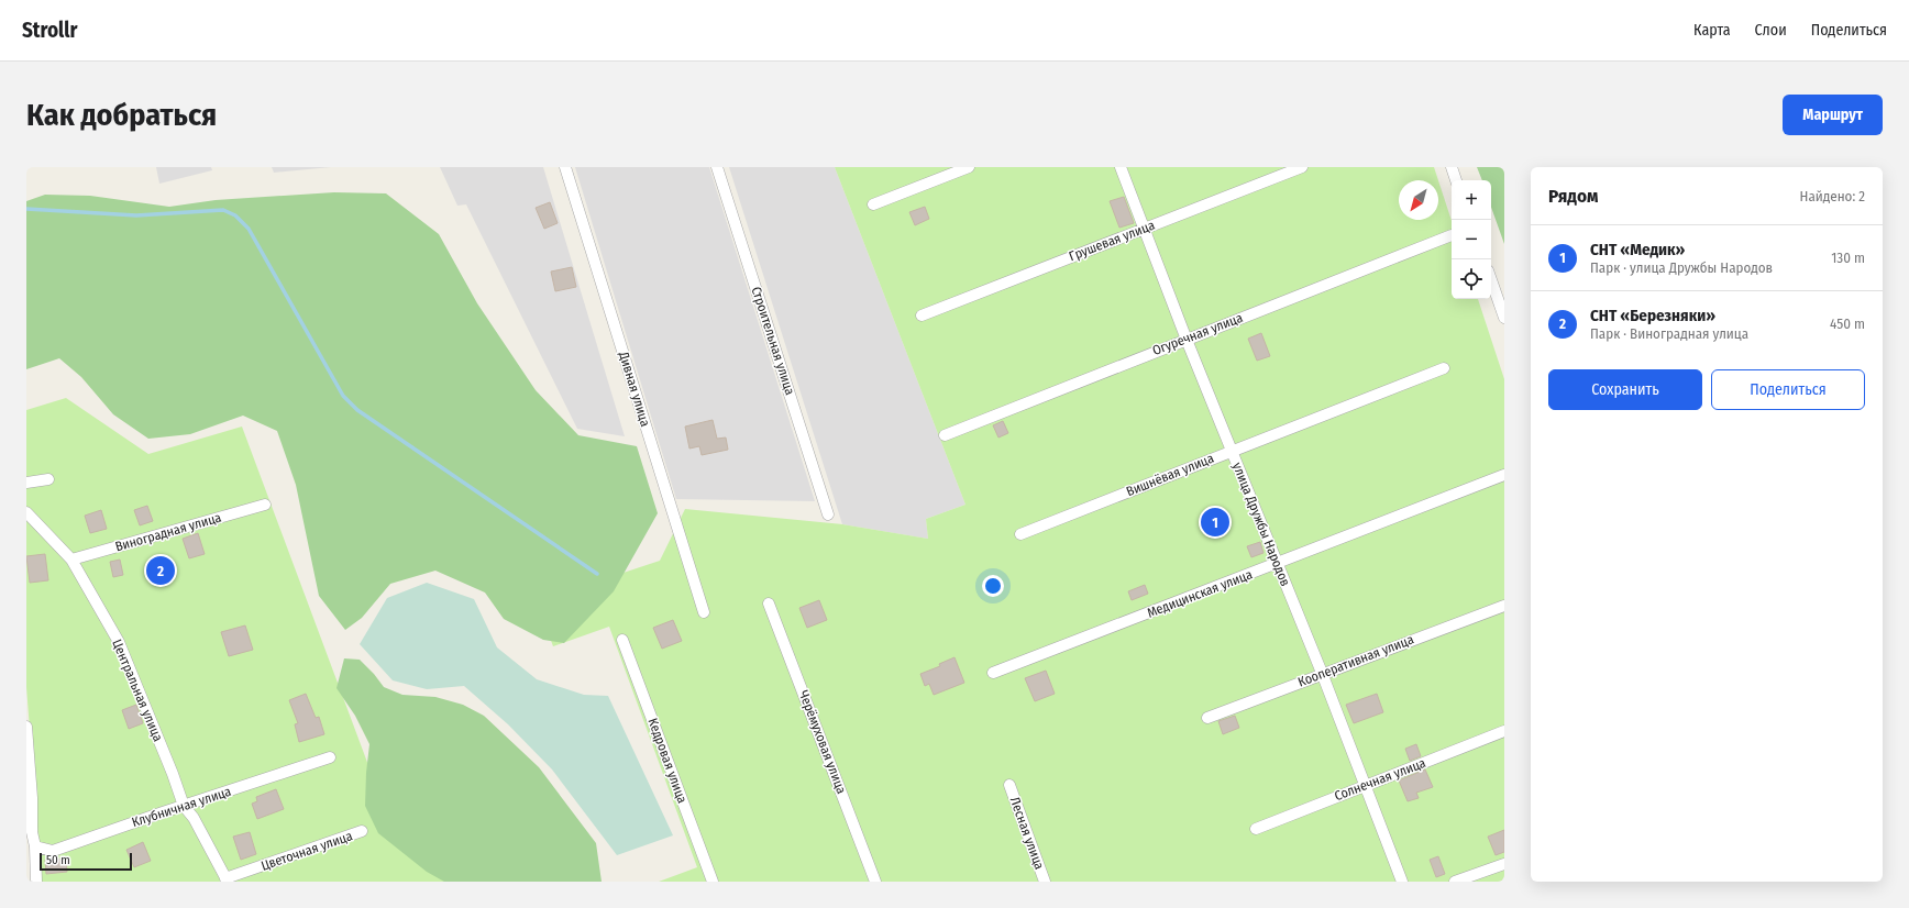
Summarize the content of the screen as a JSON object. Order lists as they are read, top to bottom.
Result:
{
  "streets": {
    "street": [
      "Грушевая улица",
      "Огуречная улица",
      "Строительная улица",
      "Дивная улица",
      "Вишнёвая улица",
      "улица Дружбы Народов",
      "Виноградная улица",
      "Медицинская улица",
      "Кооперативная улица",
      "Центральная улица",
      "Черёмуховая улица",
      "Кедровая улица",
      "Солнечная улица",
      "Клубничная улица",
      "Лесная улица",
      "Цветочная улица"
    ]
  },
  "crossings": [
    ["Грушевая улица", "улица Дружбы Народов"],
    ["Огуречная улица", "улица Дружбы Народов"],
    ["Вишнёвая улица", "улица Дружбы Народов"],
    ["улица Дружбы Народов", "Медицинская улица"],
    ["улица Дружбы Народов", "Кооперативная улица"],
    ["улица Дружбы Народов", "Солнечная улица"],
    ["Виноградная улица", "Центральная улица"],
    ["Центральная улица", "Клубничная улица"],
    ["Центральная улица", "Цветочная улица"]
  ],
  "scale_bar": "50 m",
  "north": "bottom left",
  "page": {
    "header": "Strollr",
    "nav": ["Карта", "Слои", "Поделиться"],
    "buttons": [
      "Маршрут",
      ["Сохранить", "Поделиться"]
    ],
    "title": "Как добраться",
    "heading": ["Рядом", "Найдено: 2"],
    "map_buttons": ["+", "−"],
    "list": [
      {
        "mark": "1",
        "name": "СНТ «Медик»",
        "note": "Парк · улица Дружбы Народов",
        "value": "130 m"
      },
      {
        "mark": "2",
        "name": "СНТ «Березняки»",
        "note": "Парк · Виноградная улица",
        "value": "450 m"
      }
    ],
    "pins": ["1", "2"],
    "scale": "50 m"
  }
}
